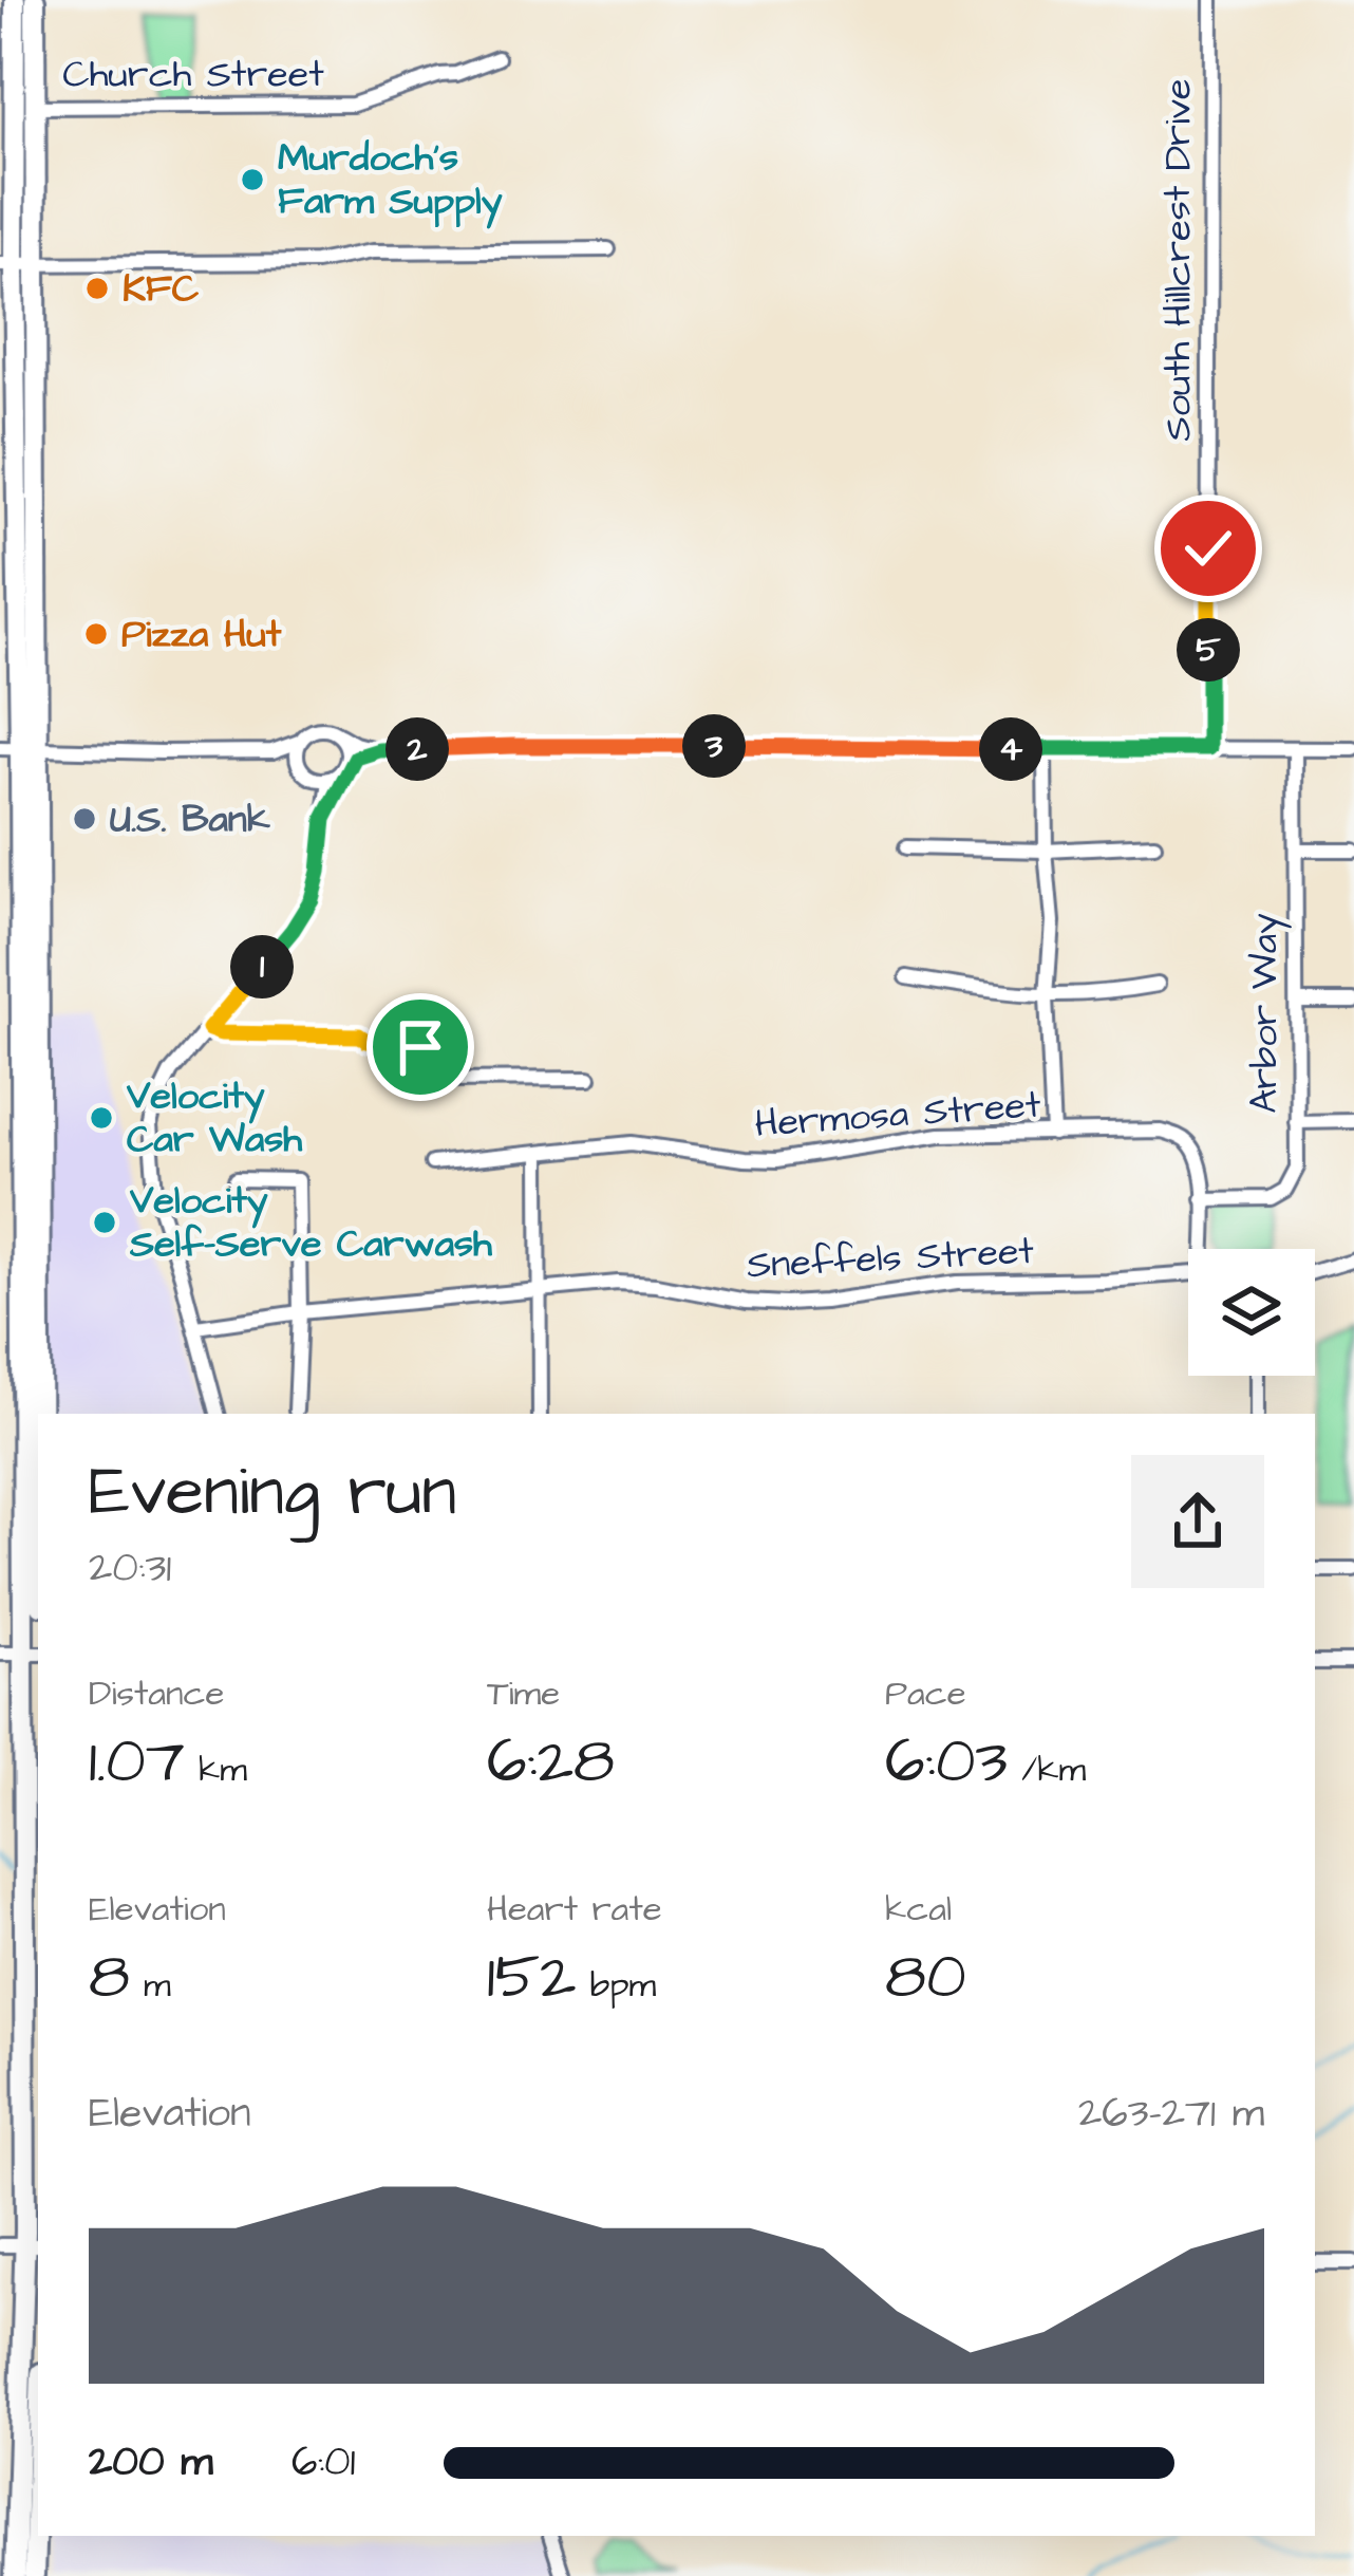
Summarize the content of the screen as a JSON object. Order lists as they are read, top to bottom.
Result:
{
  "streets": {
    "street": [
      "Church Street",
      "South Hillcrest Drive",
      "Arbor Way",
      "Hermosa Street",
      "Sneffels Street"
    ]
  },
  "crossings": [
    ["Arbor Way", "Hermosa Street"]
  ],
  "places": [
    "Murdoch's Farm Supply",
    "KFC",
    "Pizza Hut",
    "U.S. Bank",
    "Velocity Car Wash",
    "Velocity Self-Serve Carwash"
  ],
  "page": {
    "pins": [
      "5",
      "3",
      "2",
      "4",
      "1"
    ],
    "heading": ["Evening run", "20:31"],
    "stats": [
      ["Distance", "1.07 km"],
      ["Time", "6:28"],
      ["Pace", "6:03 /km"],
      ["Elevation", "8 m"],
      ["Heart rate", "152 bpm"],
      ["kcal", "80"]
    ],
    "chart": ["Elevation", "263–271 m"],
    "list": [
      {
        "name": "200 m",
        "note": "6:01"
      }
    ]
  }
}
